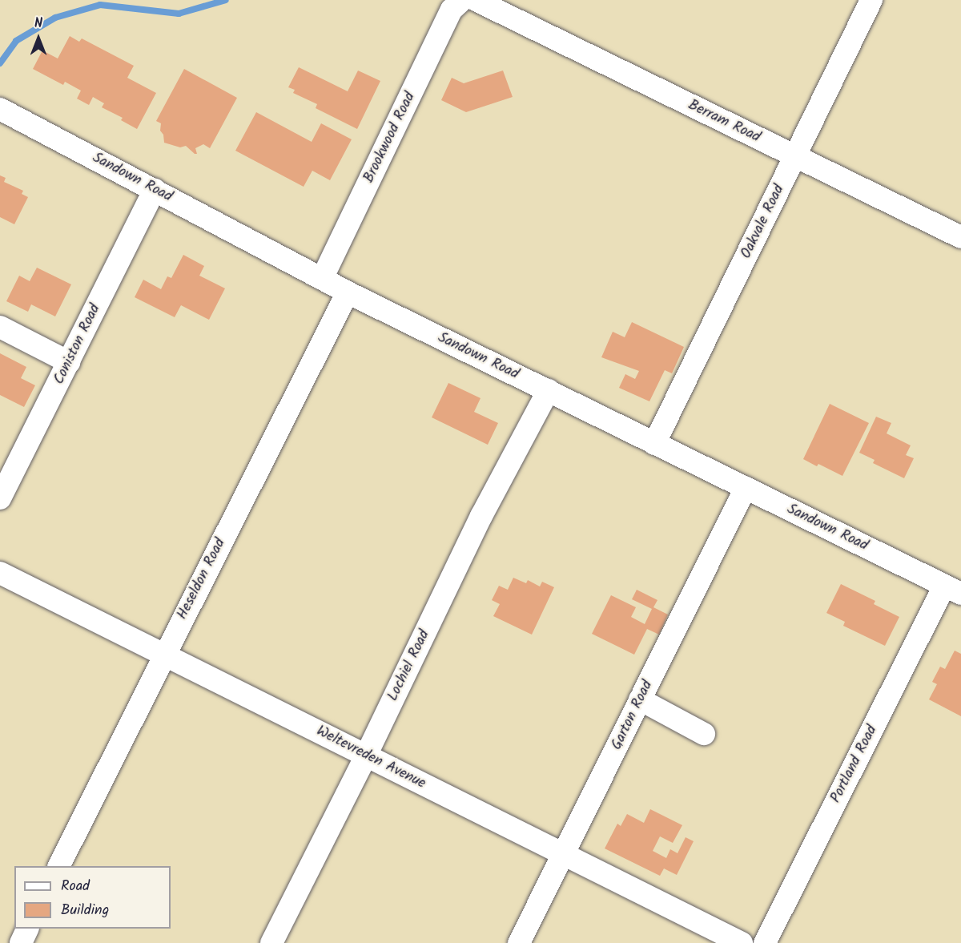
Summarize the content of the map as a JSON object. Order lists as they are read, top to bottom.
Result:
{
  "streets": {
    "street": [
      "Berram Road",
      "Brookwood Road",
      "Sandown Road",
      "Oakvale Road",
      "Coniston Road",
      "Heseldon Road",
      "Lochiel Road",
      "Garton Road",
      "Weltevreden Avenue",
      "Portland Road"
    ]
  },
  "crossings": [
    ["Berram Road", "Oakvale Road"],
    ["Brookwood Road", "Sandown Road"],
    ["Sandown Road", "Oakvale Road"],
    ["Sandown Road", "Coniston Road"],
    ["Sandown Road", "Heseldon Road"],
    ["Sandown Road", "Lochiel Road"],
    ["Sandown Road", "Garton Road"],
    ["Sandown Road", "Portland Road"],
    ["Heseldon Road", "Weltevreden Avenue"],
    ["Lochiel Road", "Weltevreden Avenue"],
    ["Garton Road", "Weltevreden Avenue"]
  ],
  "legend": ["Road", "Building"],
  "north": "top"
}
